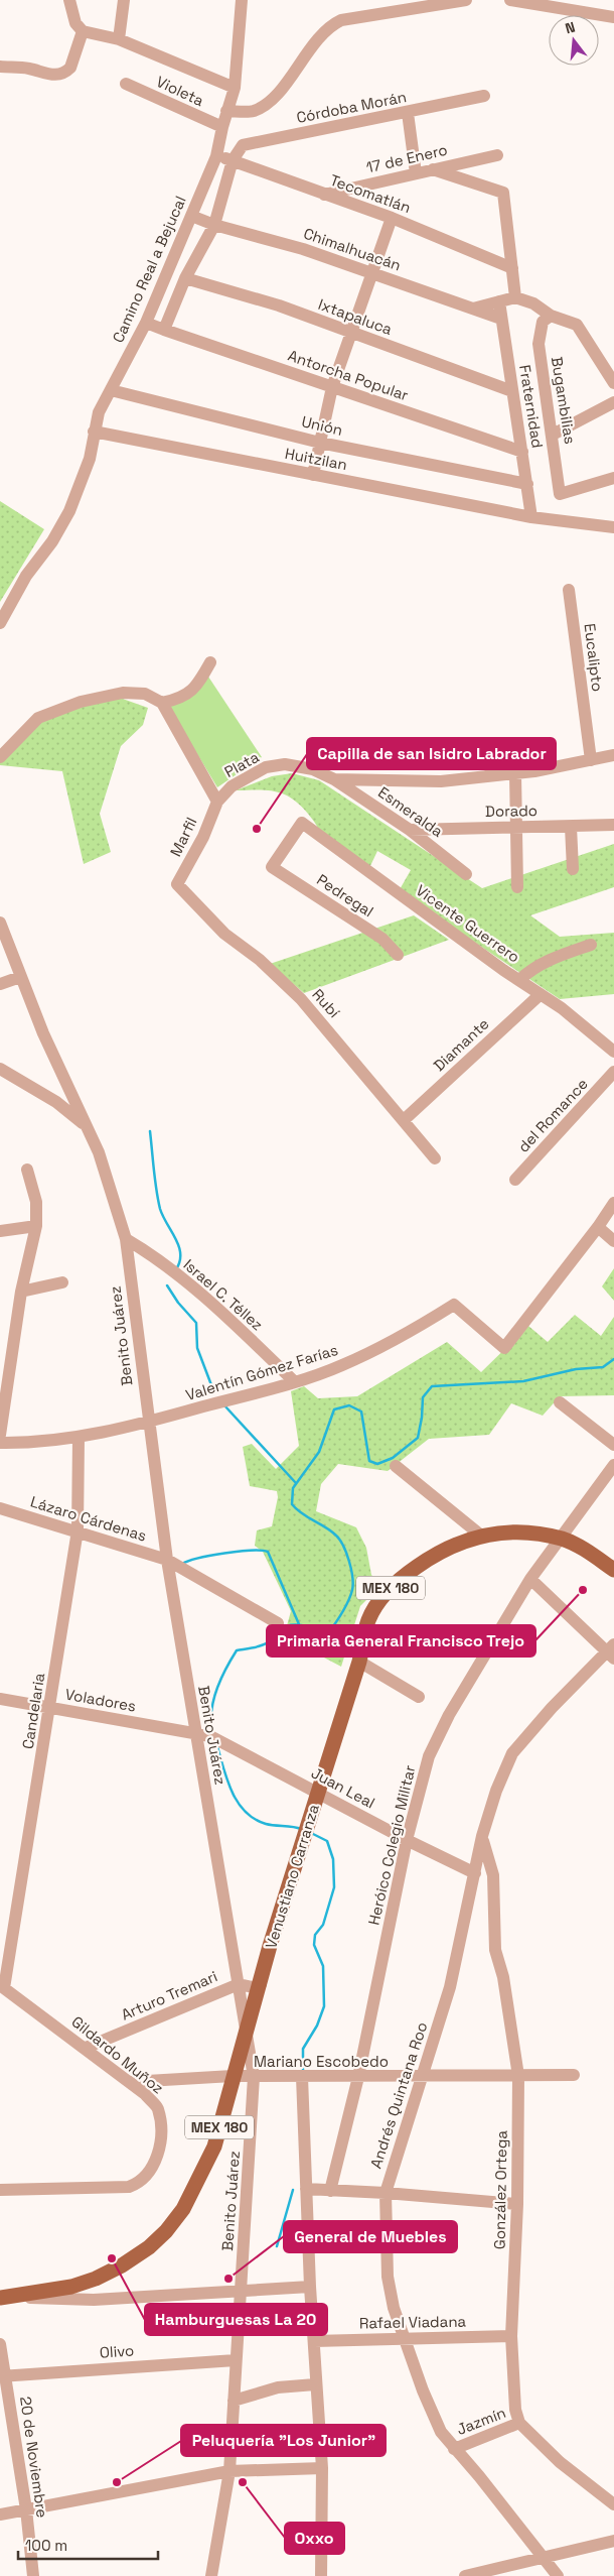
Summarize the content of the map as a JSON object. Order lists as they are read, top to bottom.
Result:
{
  "streets": {
    "main road": ["MEX 180", "Venustiano Carranza"],
    "street": [
      "Violeta",
      "Córdoba Morán",
      "17 de Enero",
      "Tecomatlán",
      "Chimalhuacán",
      "Camino Real a Bejucal",
      "Ixtapaluca",
      "Antorcha Popular",
      "Bugambilias",
      "Fraternidad",
      "Unión",
      "Huitzilan",
      "Eucalipto",
      "Plata",
      "Dorado",
      "Esmeralda",
      "Marfil",
      "Pedregal",
      "Vicente Guerrero",
      "Rubí",
      "Diamante",
      "del Romance",
      "Israel C. Téllez",
      "Benito Juárez",
      "Valentín Gómez Farías",
      "Lázaro Cárdenas",
      "Voladores",
      "Candelaria",
      "Juan Leal",
      "Heróico Colegio Militar",
      "Arturo Tremari",
      "Gildardo Muñoz",
      "Mariano Escobedo",
      "Andrés Quintana Roo",
      "González Ortega",
      "Rafael Viadana",
      "Olivo",
      "Jazmín",
      "20 de Noviembre"
    ]
  },
  "crossings": [
    ["Violeta", "Camino Real a Bejucal"],
    ["Córdoba Morán", "Tecomatlán"],
    ["17 de Enero", "Tecomatlán"],
    ["Tecomatlán", "Camino Real a Bejucal"],
    ["Chimalhuacán", "Camino Real a Bejucal"],
    ["Chimalhuacán", "Fraternidad"],
    ["Camino Real a Bejucal", "Antorcha Popular"],
    ["Camino Real a Bejucal", "Unión"],
    ["Camino Real a Bejucal", "Huitzilan"],
    ["Ixtapaluca", "Fraternidad"],
    ["Antorcha Popular", "Fraternidad"],
    ["Fraternidad", "Unión"],
    ["Fraternidad", "Huitzilan"],
    ["Eucalipto", "Plata"],
    ["Plata", "Esmeralda"],
    ["Plata", "Marfil"],
    ["Dorado", "Esmeralda"],
    ["Marfil", "Rubí"],
    ["Pedregal", "Vicente Guerrero"],
    ["Vicente Guerrero", "Diamante"],
    ["Rubí", "Diamante"],
    ["Israel C. Téllez", "Benito Juárez"],
    ["Israel C. Téllez", "Valentín Gómez Farías"],
    ["Benito Juárez", "Valentín Gómez Farías"],
    ["Benito Juárez", "Lázaro Cárdenas"],
    ["Benito Juárez", "Voladores"],
    ["Benito Juárez", "Juan Leal"],
    ["Benito Juárez", "Venustiano Carranza"],
    ["Benito Juárez", "Arturo Tremari"],
    ["Benito Juárez", "Mariano Escobedo"],
    ["Benito Juárez", "Olivo"],
    ["Valentín Gómez Farías", "Candelaria"],
    ["Lázaro Cárdenas", "Candelaria"],
    ["Voladores", "Candelaria"],
    ["Voladores", "Juan Leal"],
    ["Candelaria", "Gildardo Muñoz"],
    ["Juan Leal", "Heróico Colegio Militar"],
    ["Juan Leal", "Venustiano Carranza"],
    ["Juan Leal", "Andrés Quintana Roo"],
    ["Heróico Colegio Militar", "Venustiano Carranza"],
    ["Heróico Colegio Militar", "Mariano Escobedo"],
    ["Venustiano Carranza", "Mariano Escobedo"],
    ["Arturo Tremari", "Gildardo Muñoz"],
    ["Gildardo Muñoz", "Mariano Escobedo"],
    ["Mariano Escobedo", "Andrés Quintana Roo"],
    ["Mariano Escobedo", "González Ortega"],
    ["Andrés Quintana Roo", "González Ortega"],
    ["Andrés Quintana Roo", "Rafael Viadana"],
    ["Andrés Quintana Roo", "Jazmín"],
    ["González Ortega", "Rafael Viadana"],
    ["González Ortega", "Jazmín"],
    ["Olivo", "20 de Noviembre"]
  ],
  "places": [
    "Capilla de san Isidro Labrador",
    "Primaria General Francisco Trejo",
    "Hamburguesas La 20",
    "General de Muebles",
    "Peluquería \"Los Junior\"",
    "Oxxo"
  ],
  "scale_bar": "100 m",
  "north": "top"
}
